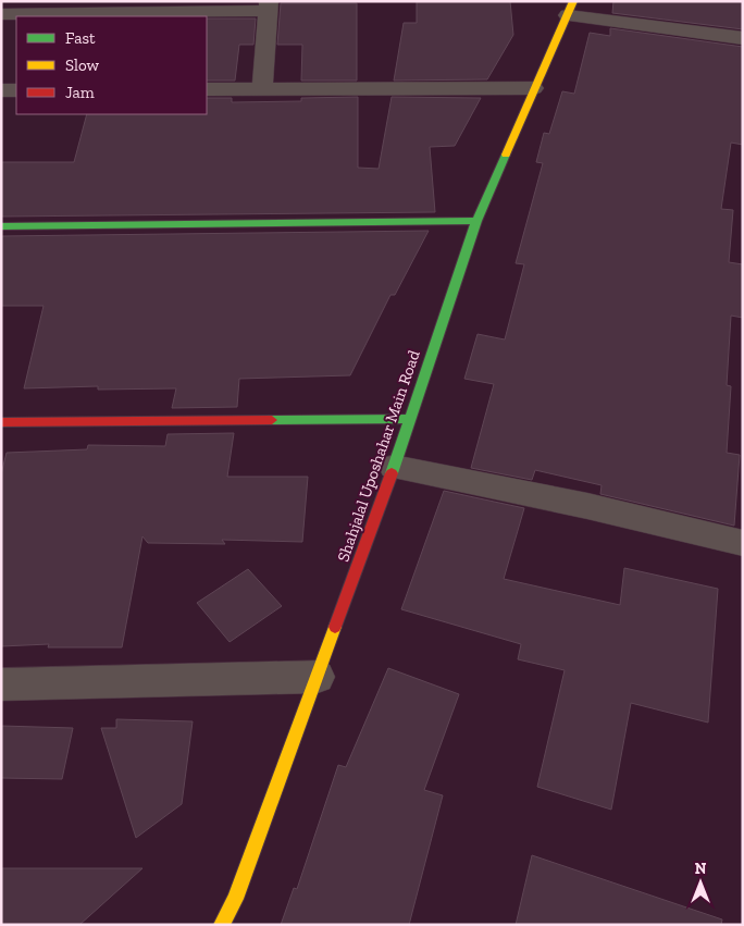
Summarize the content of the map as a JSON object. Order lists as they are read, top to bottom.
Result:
{
  "streets": {
    "main road": ["Shahjalal Uposhahar Main Road"]
  },
  "legend": ["Fast", "Slow", "Jam"],
  "north": "top"
}
